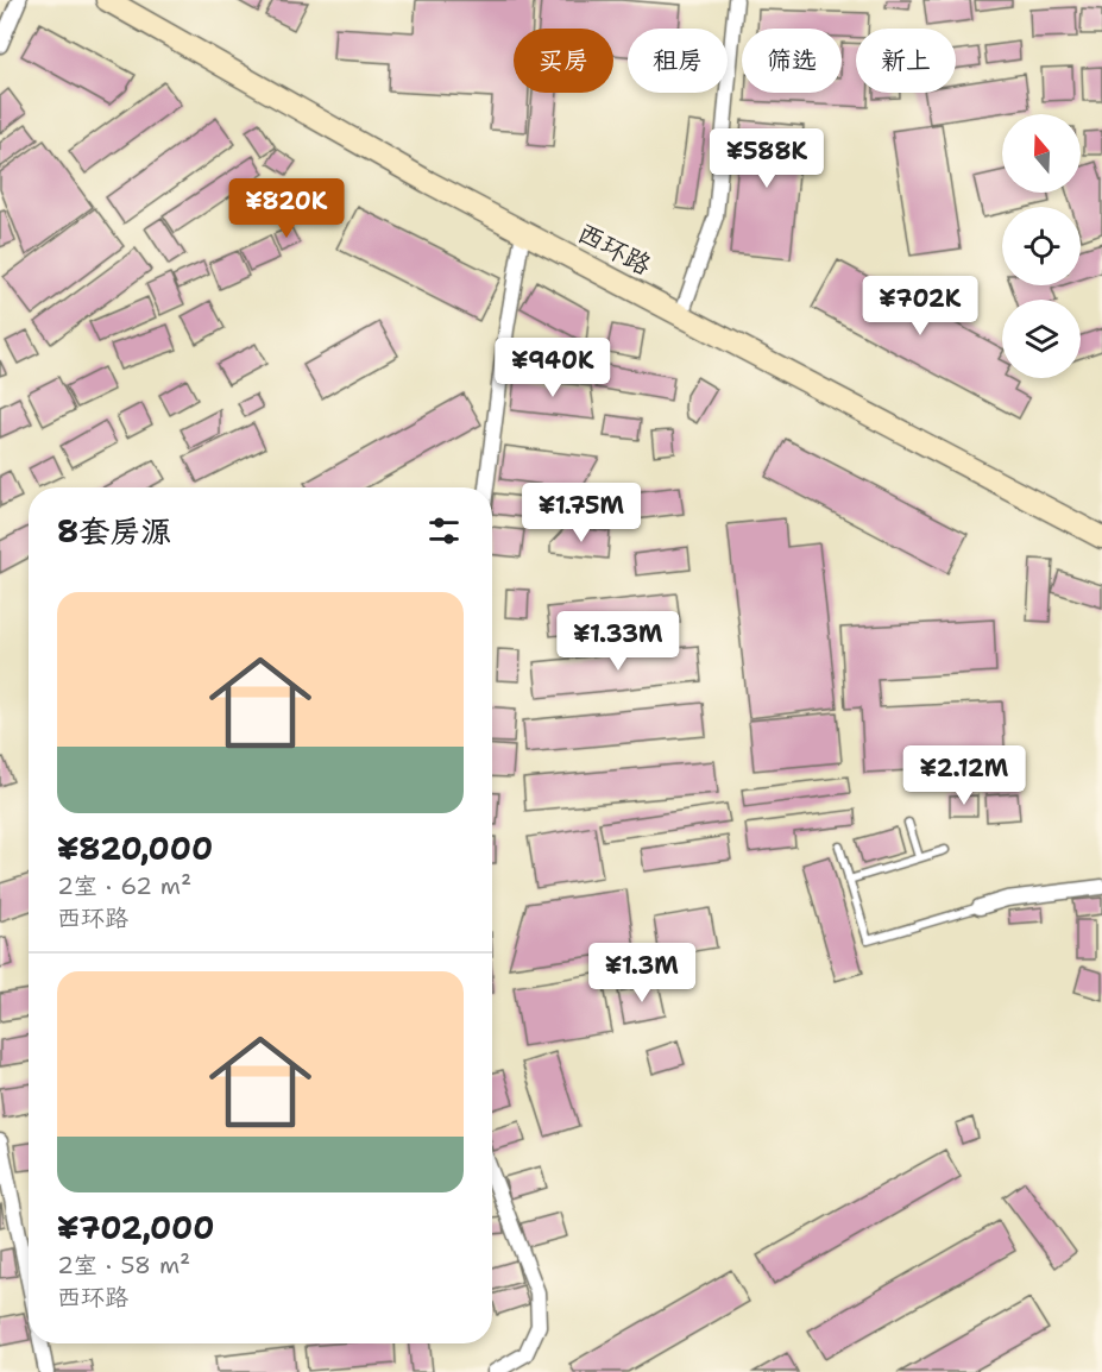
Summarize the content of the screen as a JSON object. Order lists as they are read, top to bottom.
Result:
{
  "streets": {
    "street": ["西环路"]
  },
  "north": "top",
  "page": {
    "chip": [
      "买房",
      "租房",
      "筛选",
      "新上"
    ],
    "price": [
      "¥588K",
      "¥820K",
      "¥702K",
      "¥940K",
      "¥1.75M",
      "¥1.33M",
      "¥2.12M",
      "¥1.3M"
    ],
    "heading": "8套房源",
    "list": [
      {
        "name": "¥820,000",
        "note": "2室 · 62 m² · 西环路"
      },
      {
        "name": "¥702,000",
        "note": "2室 · 58 m² · 西环路"
      }
    ]
  }
}
